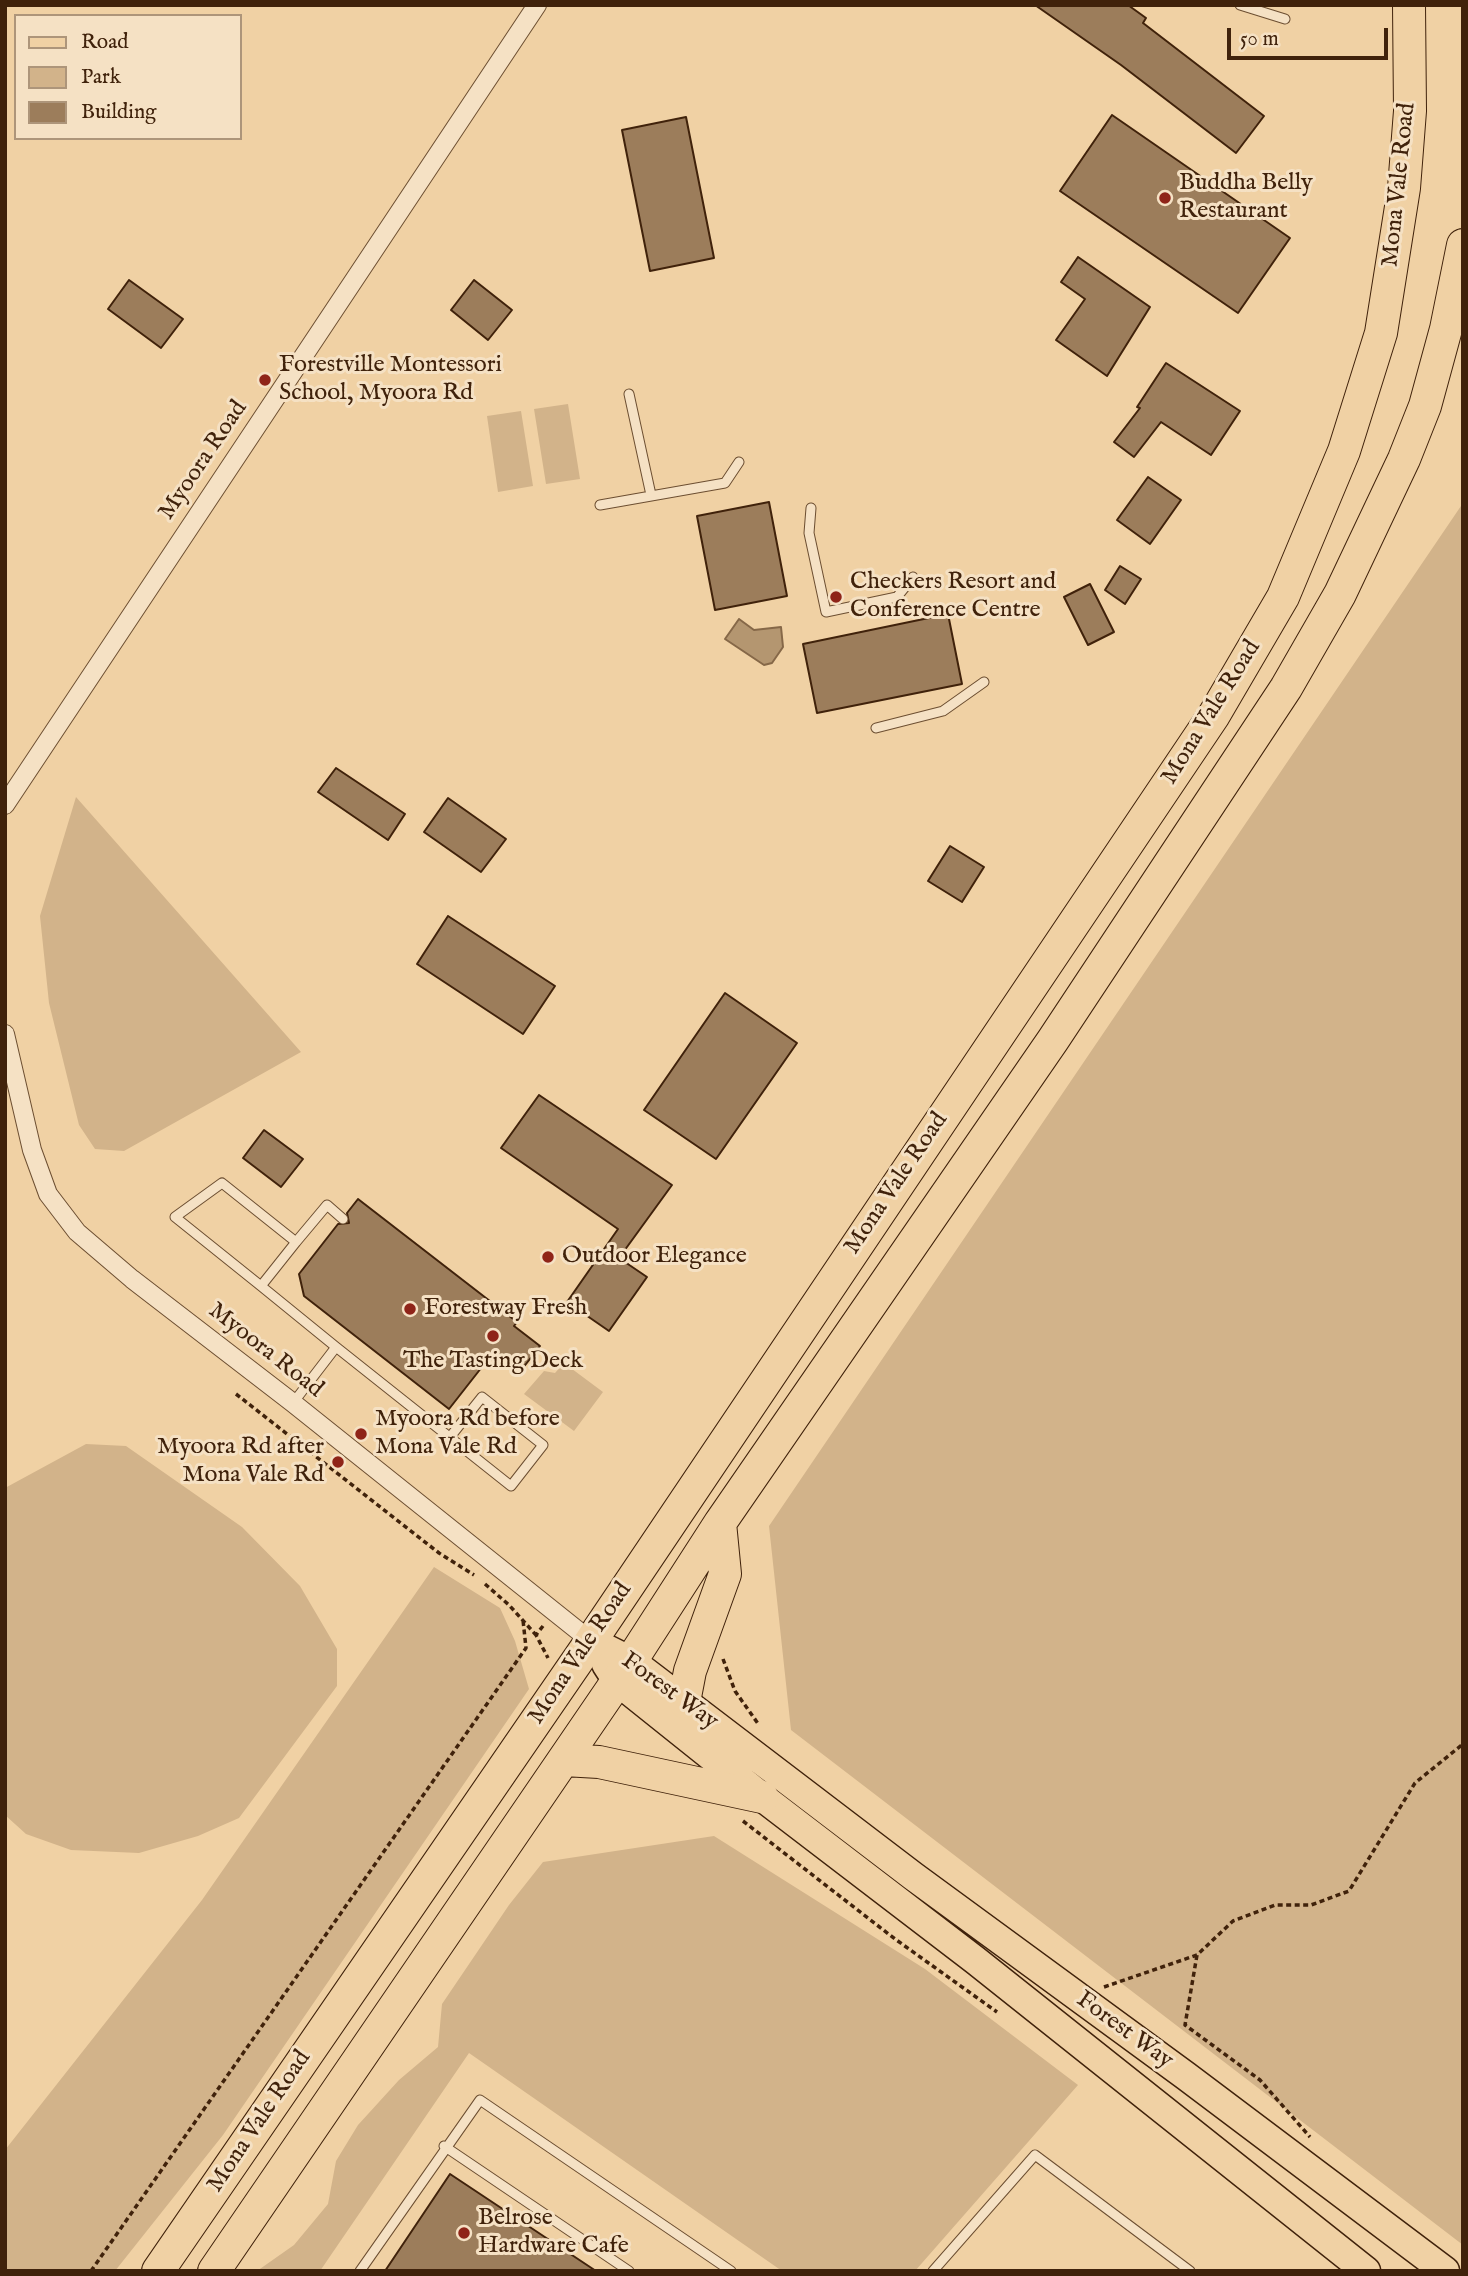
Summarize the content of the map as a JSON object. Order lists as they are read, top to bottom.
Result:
{
  "streets": {
    "highway": ["Mona Vale Road"],
    "main road": ["Forest Way"],
    "street": ["Myoora Road"]
  },
  "crossings": [
    ["Mona Vale Road", "Myoora Road"],
    ["Mona Vale Road", "Forest Way"],
    ["Myoora Road", "Forest Way"]
  ],
  "places": [
    "Buddha Belly Restaurant",
    "Forestville Montessori School, Myoora Rd",
    "Checkers Resort and Conference Centre",
    "Outdoor Elegance",
    "Forestway Fresh",
    "The Tasting Deck",
    "Myoora Rd before Mona Vale Rd",
    "Myoora Rd after Mona Vale Rd",
    "Belrose Hardware Cafe"
  ],
  "legend": ["Road", "Park", "Building"],
  "scale_bar": "50 m"
}
